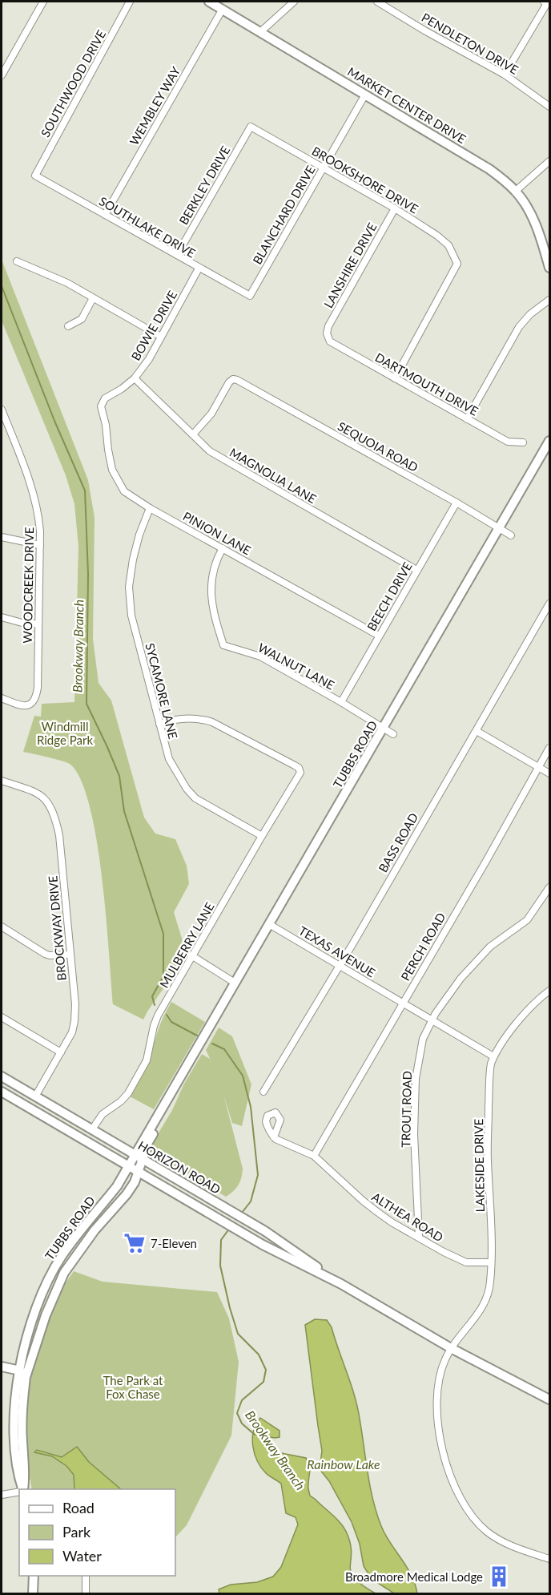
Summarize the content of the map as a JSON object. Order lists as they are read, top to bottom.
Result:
{
  "streets": {
    "street": [
      "PENDLETON DRIVE",
      "SOUTHWOOD DRIVE",
      "MARKET CENTER DRIVE",
      "WEMBLEY WAY",
      "BROOKSHORE DRIVE",
      "BERKLEY DRIVE",
      "BLANCHARD DRIVE",
      "SOUTHLAKE DRIVE",
      "LANSHIRE DRIVE",
      "BOWIE DRIVE",
      "DARTMOUTH DRIVE",
      "SEQUOIA ROAD",
      "MAGNOLIA LANE",
      "PINION LANE",
      "WOODCREEK DRIVE",
      "BEECH DRIVE",
      "WALNUT LANE",
      "SYCAMORE LANE",
      "TUBBS ROAD",
      "BASS ROAD",
      "BROCKWAY DRIVE",
      "MULBERRY LANE",
      "PERCH ROAD",
      "TEXAS AVENUE",
      "TROUT ROAD",
      "LAKESIDE DRIVE",
      "HORIZON ROAD",
      "ALTHEA ROAD"
    ]
  },
  "crossings": [
    ["SOUTHWOOD DRIVE", "SOUTHLAKE DRIVE"],
    ["MARKET CENTER DRIVE", "WEMBLEY WAY"],
    ["MARKET CENTER DRIVE", "BLANCHARD DRIVE"],
    ["WEMBLEY WAY", "SOUTHLAKE DRIVE"],
    ["BROOKSHORE DRIVE", "BERKLEY DRIVE"],
    ["BROOKSHORE DRIVE", "BLANCHARD DRIVE"],
    ["BROOKSHORE DRIVE", "LANSHIRE DRIVE"],
    ["BROOKSHORE DRIVE", "DARTMOUTH DRIVE"],
    ["BERKLEY DRIVE", "SOUTHLAKE DRIVE"],
    ["BLANCHARD DRIVE", "SOUTHLAKE DRIVE"],
    ["SOUTHLAKE DRIVE", "BOWIE DRIVE"],
    ["LANSHIRE DRIVE", "DARTMOUTH DRIVE"],
    ["BOWIE DRIVE", "MAGNOLIA LANE"],
    ["BOWIE DRIVE", "PINION LANE"],
    ["SEQUOIA ROAD", "MAGNOLIA LANE"],
    ["SEQUOIA ROAD", "BEECH DRIVE"],
    ["SEQUOIA ROAD", "TUBBS ROAD"],
    ["MAGNOLIA LANE", "BEECH DRIVE"],
    ["PINION LANE", "BEECH DRIVE"],
    ["PINION LANE", "WALNUT LANE"],
    ["PINION LANE", "SYCAMORE LANE"],
    ["BEECH DRIVE", "WALNUT LANE"],
    ["WALNUT LANE", "TUBBS ROAD"],
    ["SYCAMORE LANE", "MULBERRY LANE"],
    ["TUBBS ROAD", "TEXAS AVENUE"],
    ["TUBBS ROAD", "HORIZON ROAD"],
    ["BASS ROAD", "TEXAS AVENUE"],
    ["BROCKWAY DRIVE", "HORIZON ROAD"],
    ["MULBERRY LANE", "HORIZON ROAD"],
    ["PERCH ROAD", "TEXAS AVENUE"],
    ["PERCH ROAD", "ALTHEA ROAD"],
    ["TEXAS AVENUE", "TROUT ROAD"],
    ["TEXAS AVENUE", "LAKESIDE DRIVE"],
    ["TROUT ROAD", "ALTHEA ROAD"],
    ["LAKESIDE DRIVE", "HORIZON ROAD"],
    ["LAKESIDE DRIVE", "ALTHEA ROAD"]
  ],
  "water": ["Brookway Branch", "Rainbow Lake"],
  "parks": ["Windmill Ridge Park", "The Park at Fox Chase"],
  "places": {
    "supermarket": ["7-Eleven"],
    "building": ["Broadmore Medical Lodge"]
  },
  "legend": ["Road", "Park", "Water"]
}
